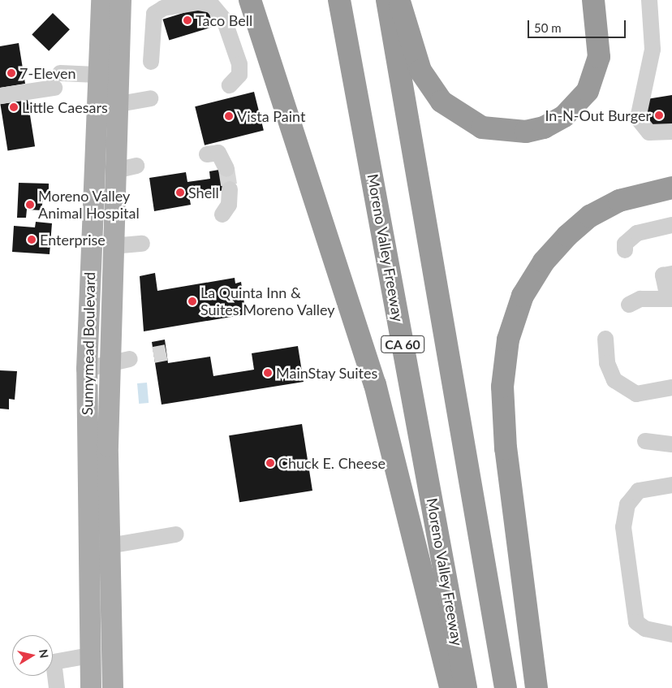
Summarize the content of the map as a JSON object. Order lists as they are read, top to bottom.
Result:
{
  "streets": {
    "highway": ["Moreno Valley Freeway", "CA 60"],
    "main road": ["Sunnymead Boulevard"]
  },
  "places": [
    "Taco Bell",
    "7-Eleven",
    "Little Caesars",
    "In-N-Out Burger",
    "Vista Paint",
    "Shell",
    "Moreno Valley Animal Hospital",
    "Enterprise",
    "La Quinta Inn & Suites Moreno Valley",
    "MainStay Suites",
    "Chuck E. Cheese"
  ],
  "scale_bar": "50 m",
  "north": "right"
}
